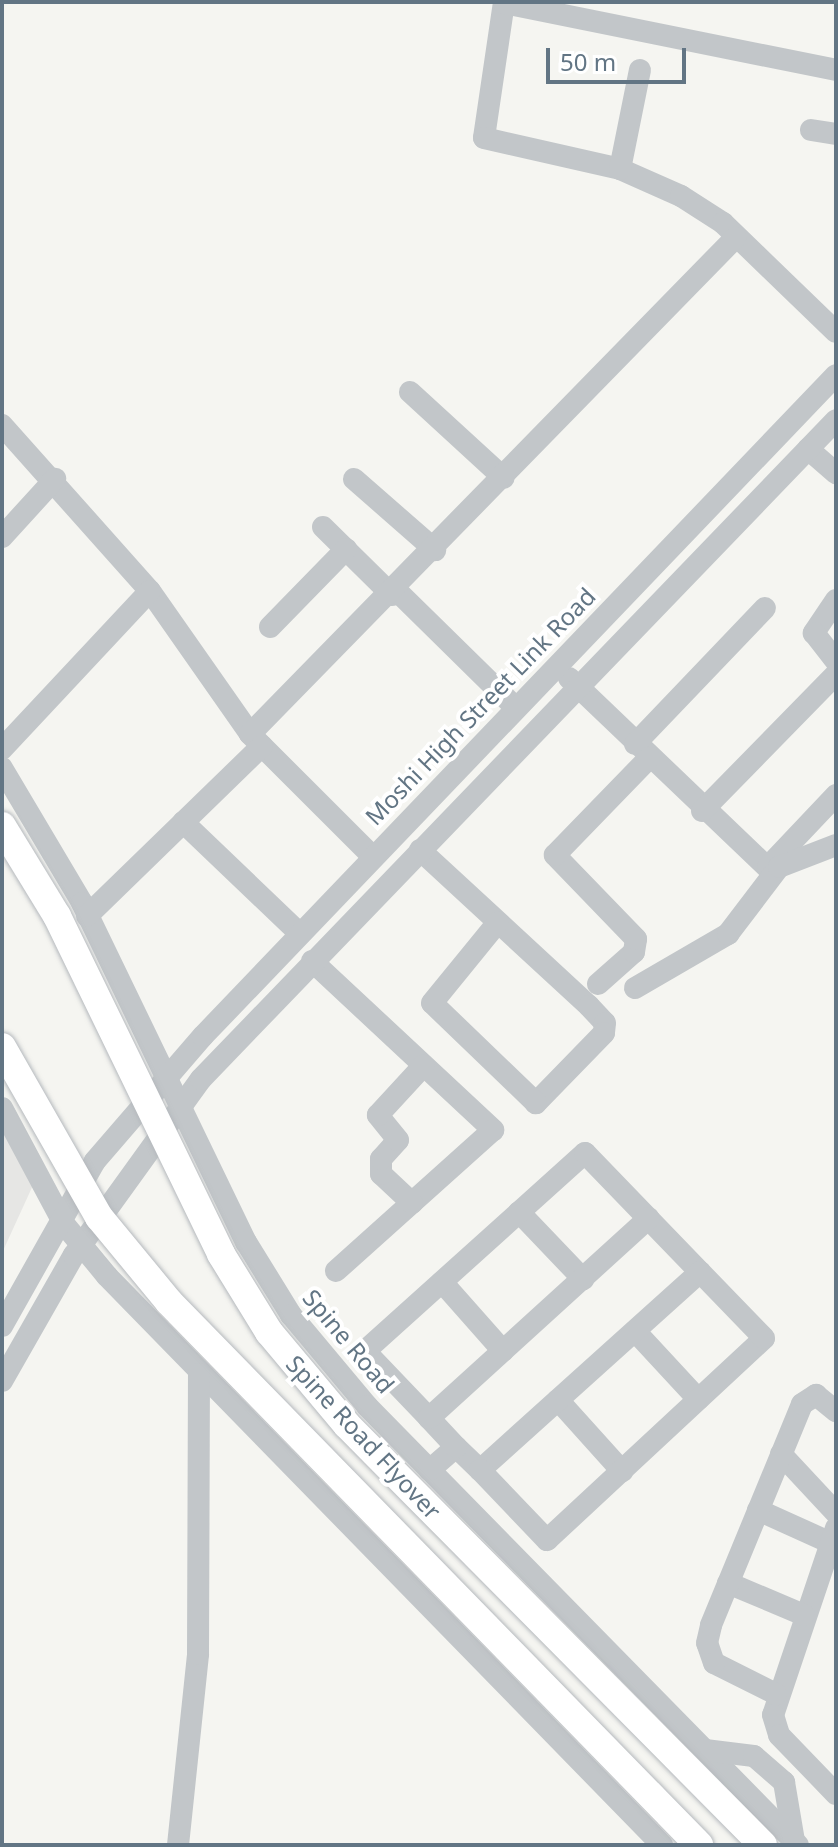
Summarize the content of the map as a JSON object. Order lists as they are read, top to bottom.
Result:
{
  "streets": {
    "main road": ["Spine Road Flyover"],
    "street": ["Moshi High Street Link Road", "Spine Road"]
  },
  "crossings": [
    ["Moshi High Street Link Road", "Spine Road"]
  ],
  "scale_bar": "50 m"
}
